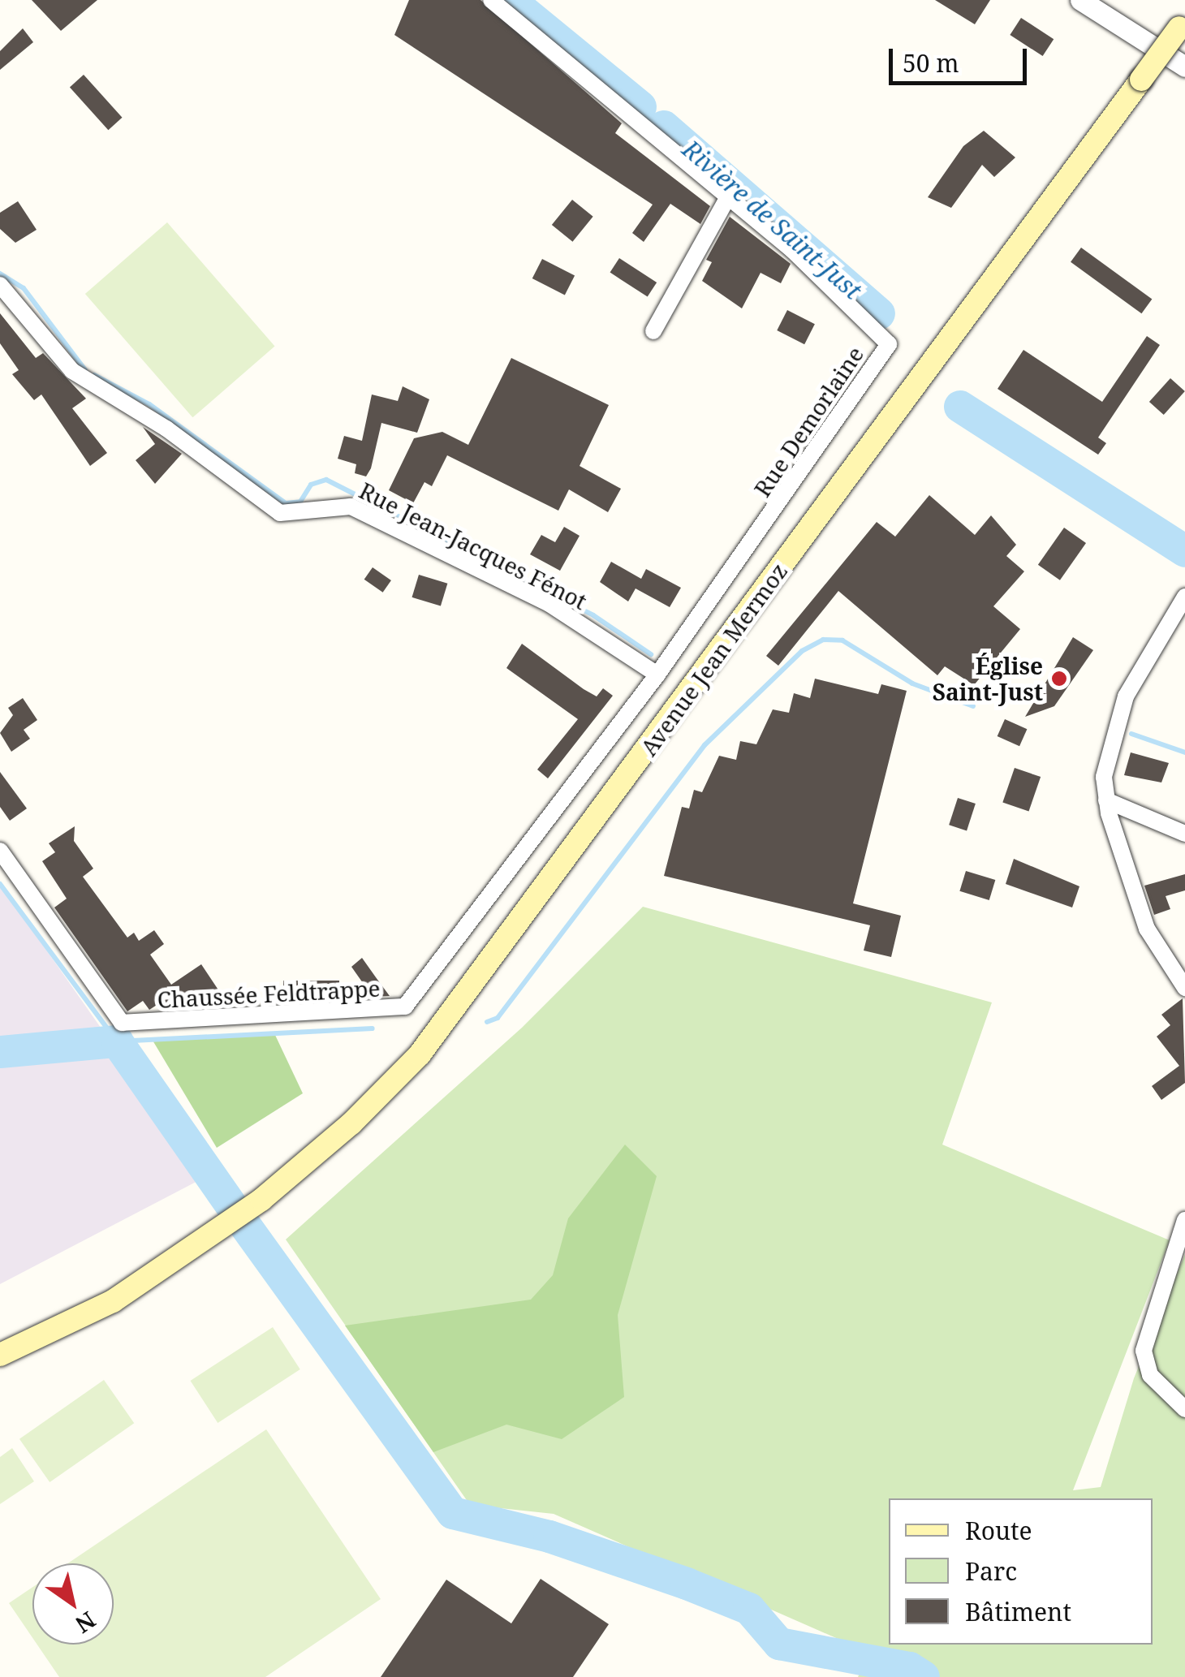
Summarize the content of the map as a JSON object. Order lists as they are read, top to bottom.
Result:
{
  "streets": {
    "main road": ["Avenue Jean Mermoz"],
    "street": ["Rue Demorlaine", "Rue Jean-Jacques Fénot", "Chaussée Feldtrappe"]
  },
  "crossings": [
    ["Rue Demorlaine", "Rue Jean-Jacques Fénot"],
    ["Rue Demorlaine", "Chaussée Feldtrappe"],
    ["Rue Jean-Jacques Fénot", "Chaussée Feldtrappe"]
  ],
  "water": ["Rivière de Saint-Just"],
  "places": ["Église Saint-Just"],
  "legend": ["Route", "Parc", "Bâtiment"],
  "scale_bar": "50 m",
  "north": "bottom right"
}
